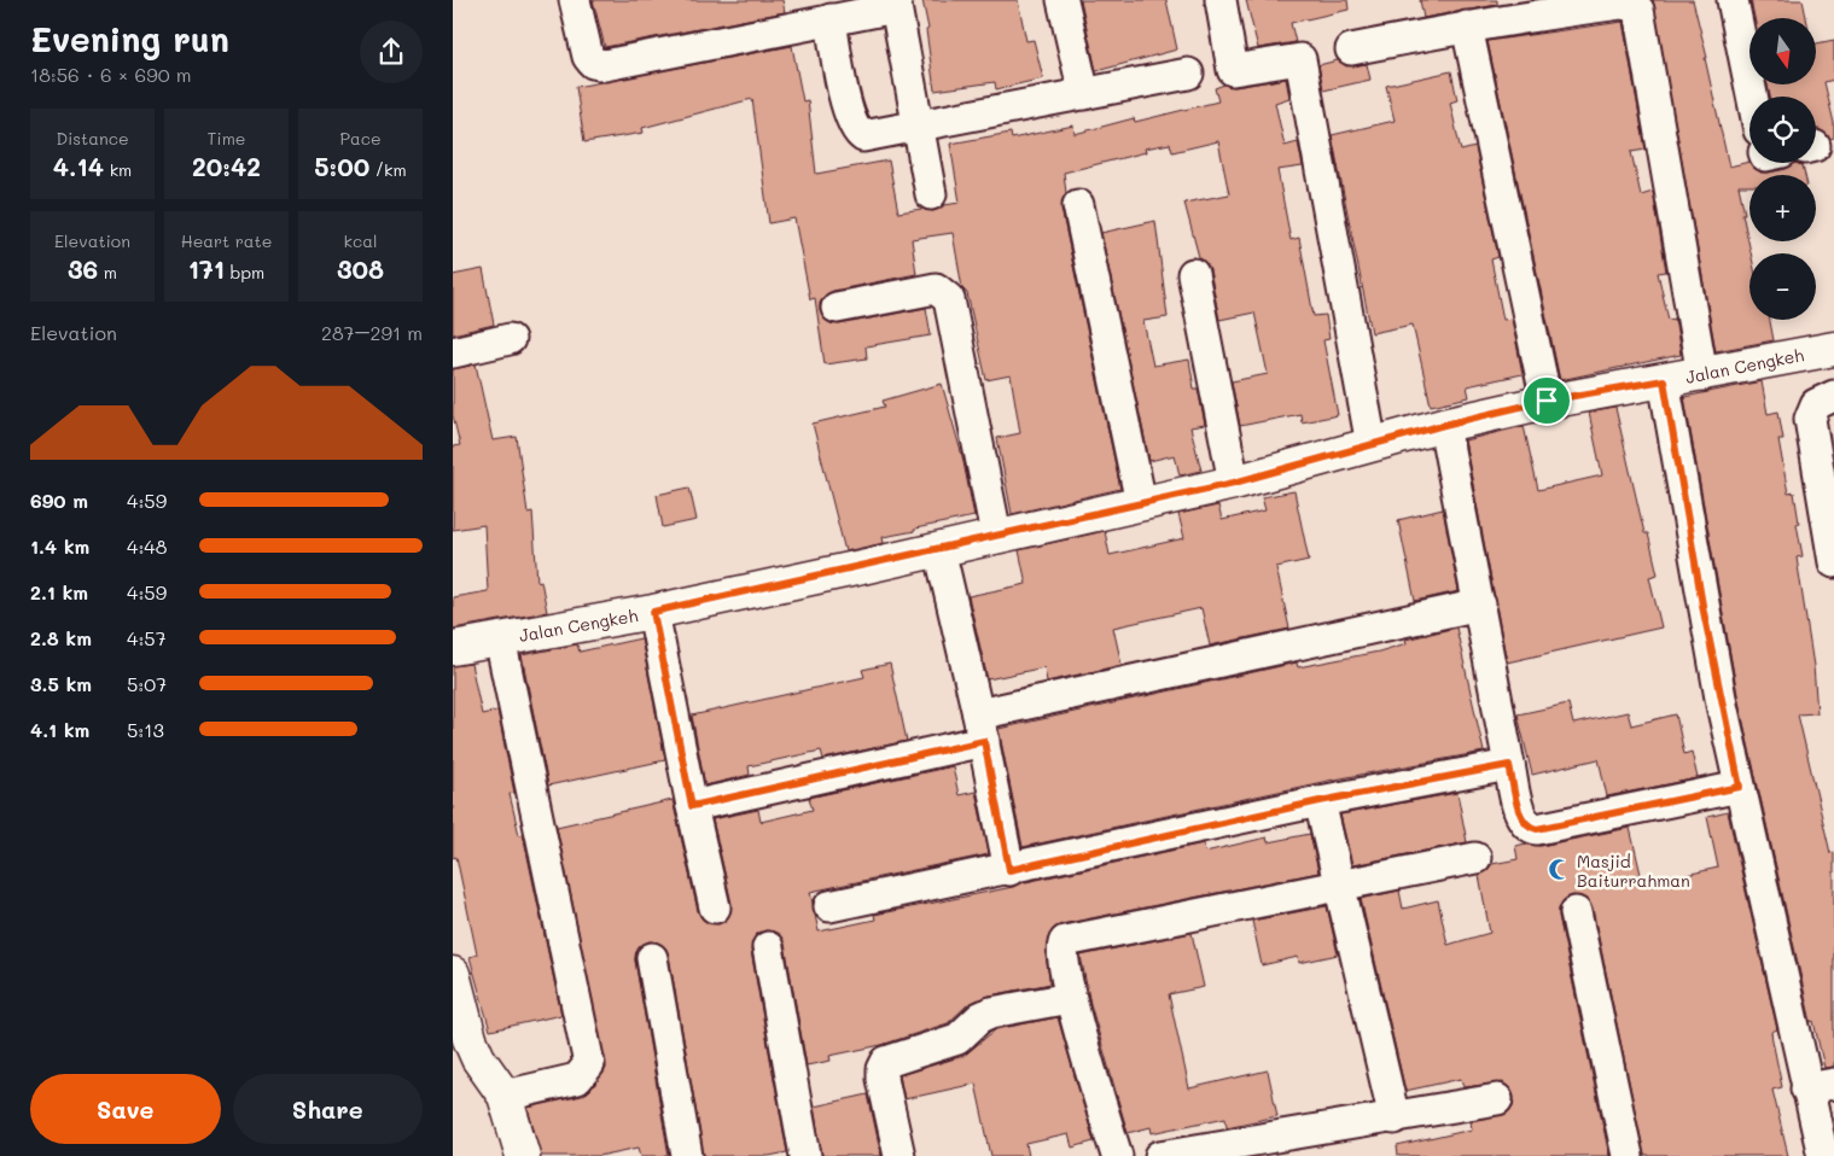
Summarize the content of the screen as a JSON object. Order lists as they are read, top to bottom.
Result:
{
  "streets": {
    "street": ["Jalan Cengkeh"]
  },
  "places": {
    "mosque": ["Masjid Baiturrahman"]
  },
  "north": "bottom",
  "page": {
    "heading": ["Evening run", "18:56 · 6 × 690 m"],
    "map_buttons": ["+", "−"],
    "stats": [
      ["Distance", "4.14 km"],
      ["Time", "20:42"],
      ["Pace", "5:00 /km"],
      ["Elevation", "36 m"],
      ["Heart rate", "171 bpm"],
      ["kcal", "308"]
    ],
    "chart": ["Elevation", "287–291 m"],
    "list": [
      {
        "name": "690 m",
        "note": "4:59"
      },
      {
        "name": "1.4 km",
        "note": "4:48"
      },
      {
        "name": "2.1 km",
        "note": "4:59"
      },
      {
        "name": "2.8 km",
        "note": "4:57"
      },
      {
        "name": "3.5 km",
        "note": "5:07"
      },
      {
        "name": "4.1 km",
        "note": "5:13"
      }
    ],
    "buttons": ["Save", "Share"]
  }
}
